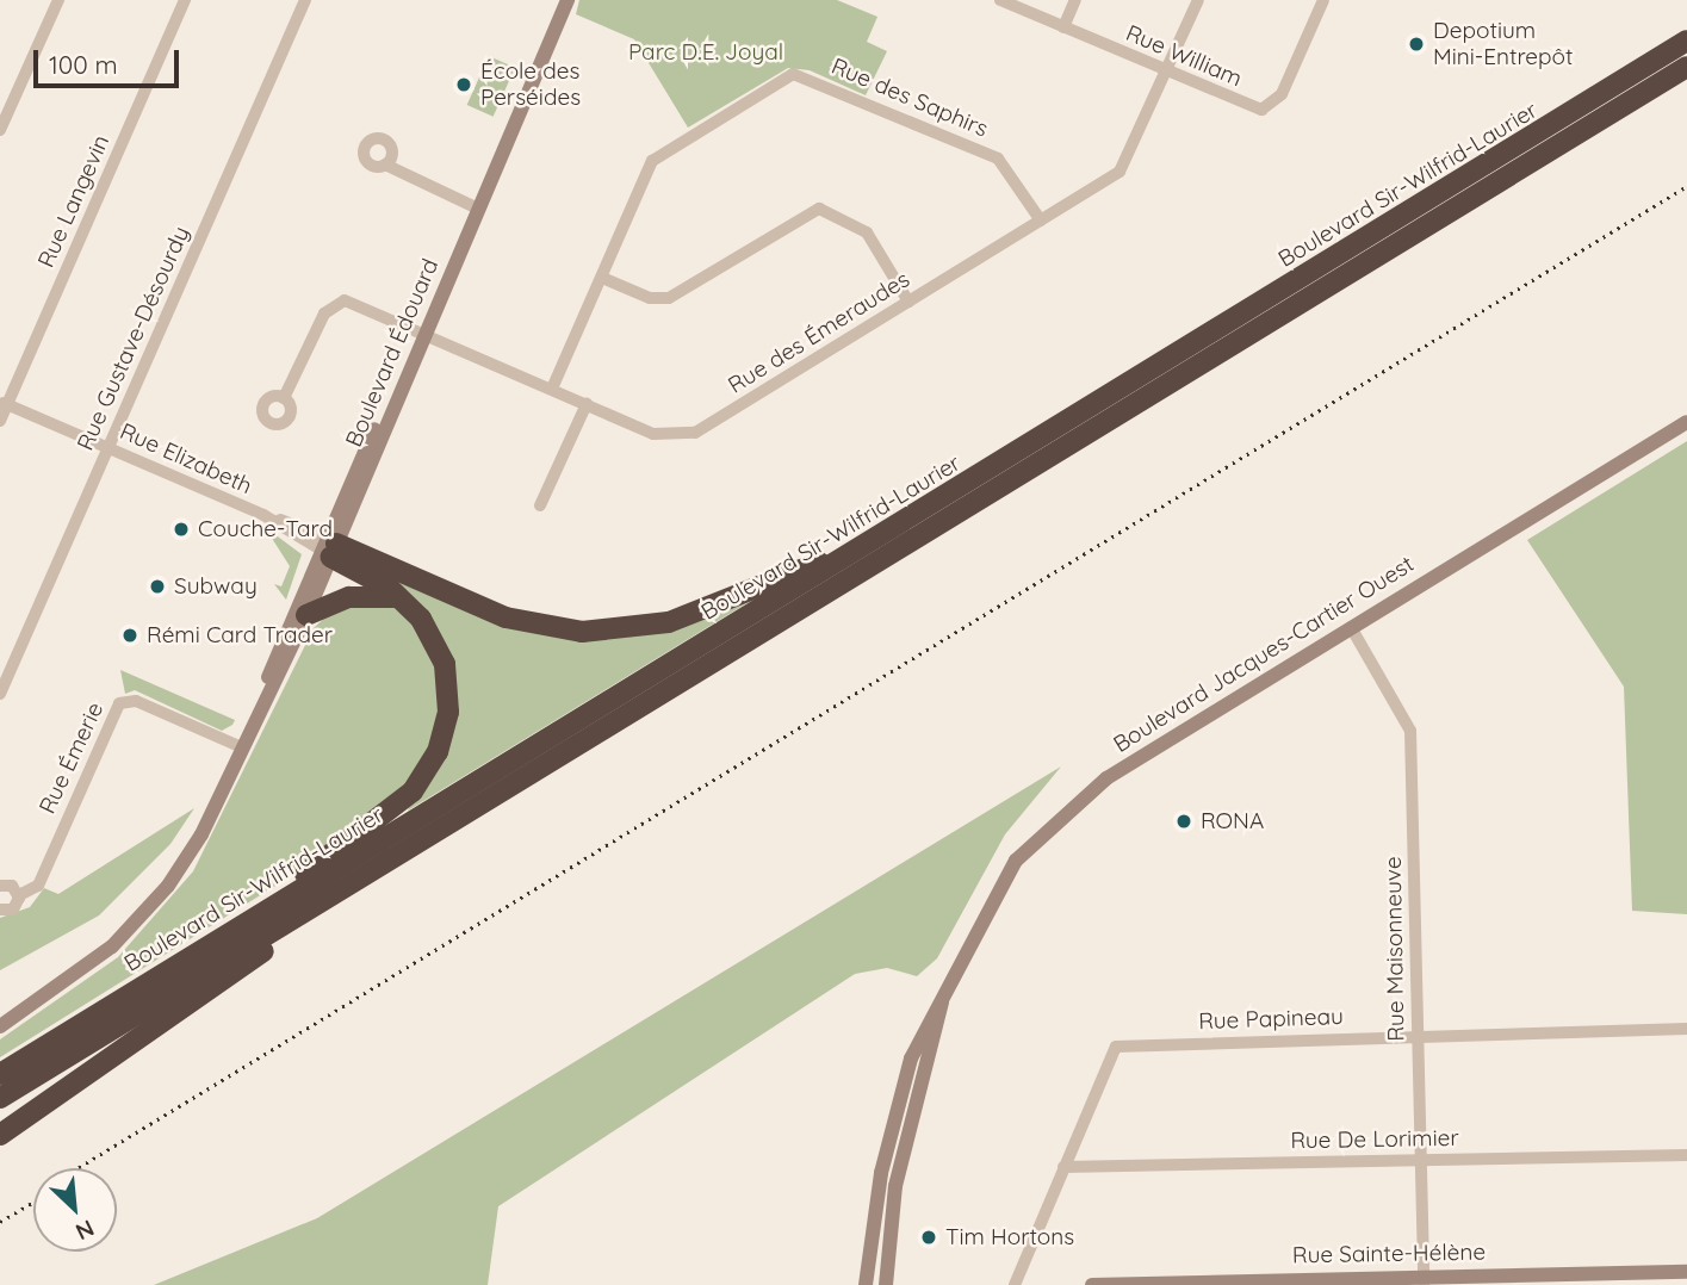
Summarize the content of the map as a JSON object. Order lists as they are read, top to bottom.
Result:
{
  "streets": {
    "highway": ["Boulevard Sir-Wilfrid-Laurier"],
    "street": [
      "Rue William",
      "Rue des Saphirs",
      "Rue Langevin",
      "Rue des Émeraudes",
      "Rue Gustave-Désourdy",
      "Boulevard Édouard",
      "Rue Elizabeth",
      "Boulevard Jacques-Cartier Ouest",
      "Rue Émerie",
      "Rue Maisonneuve",
      "Rue Papineau",
      "Rue De Lorimier",
      "Rue Sainte-Hélène"
    ]
  },
  "crossings": [
    ["Rue William", "Rue des Émeraudes"],
    ["Rue des Saphirs", "Rue des Émeraudes"],
    ["Rue Langevin", "Rue Elizabeth"],
    ["Rue des Émeraudes", "Boulevard Édouard"],
    ["Rue Gustave-Désourdy", "Rue Elizabeth"],
    ["Boulevard Édouard", "Rue Elizabeth"],
    ["Boulevard Édouard", "Rue Émerie"],
    ["Boulevard Jacques-Cartier Ouest", "Rue Maisonneuve"],
    ["Rue Maisonneuve", "Rue Papineau"],
    ["Rue Maisonneuve", "Rue De Lorimier"],
    ["Rue Maisonneuve", "Rue Sainte-Hélène"],
    ["Rue Papineau", "Rue De Lorimier"]
  ],
  "parks": ["Parc D.E. Joyal"],
  "places": [
    "Depotium Mini-Entrepôt",
    "École des Perséides",
    "Couche-Tard",
    "Subway",
    "Rémi Card Trader",
    "RONA",
    "Tim Hortons"
  ],
  "scale_bar": "100 m",
  "north": "bottom right"
}
